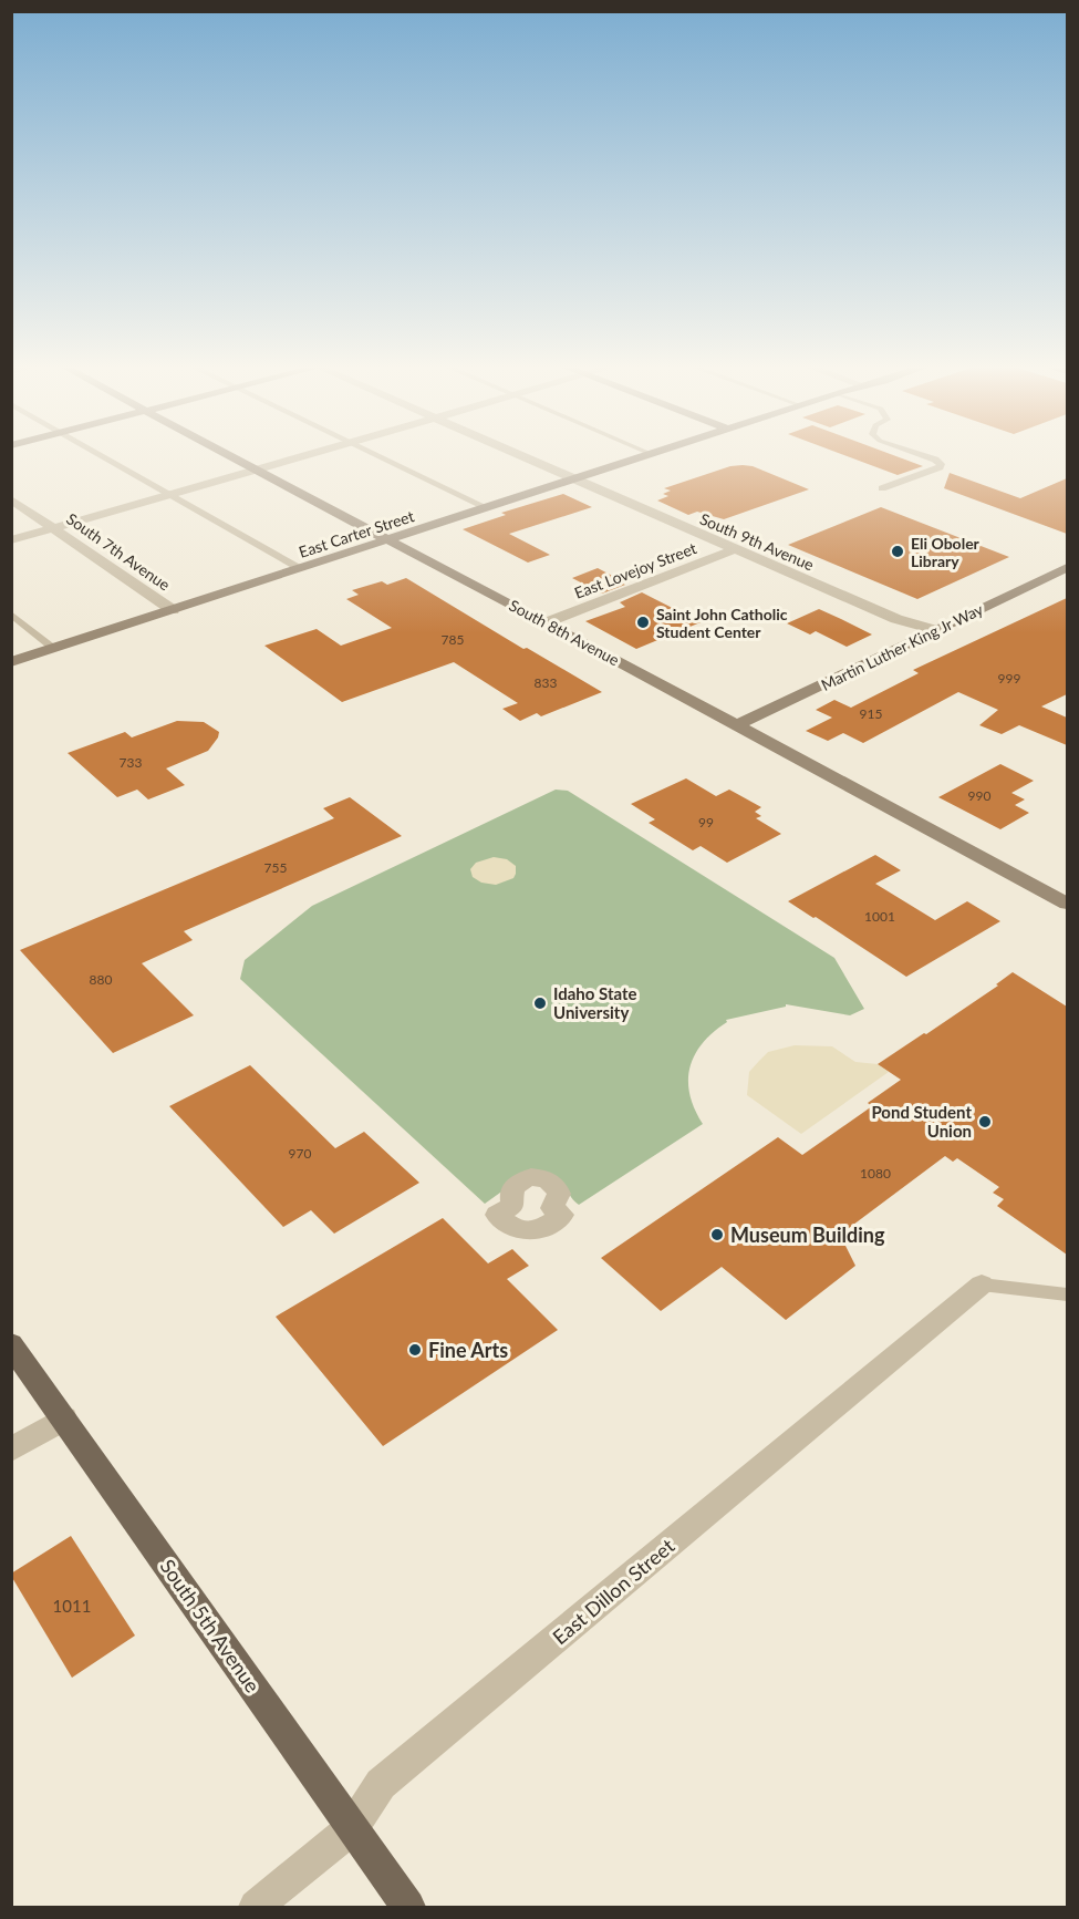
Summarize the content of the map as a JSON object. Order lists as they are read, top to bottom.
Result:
{
  "streets": {
    "main road": ["South 5th Avenue"],
    "street": [
      "East Carter Street",
      "South 9th Avenue",
      "South 7th Avenue",
      "East Lovejoy Street",
      "South 8th Avenue",
      "Martin Luther King Jr Way",
      "East Dillon Street"
    ]
  },
  "crossings": [
    ["East Carter Street", "South 9th Avenue"],
    ["East Carter Street", "South 7th Avenue"],
    ["East Carter Street", "South 8th Avenue"],
    ["South 9th Avenue", "East Lovejoy Street"],
    ["South 9th Avenue", "Martin Luther King Jr Way"],
    ["East Lovejoy Street", "South 8th Avenue"],
    ["South 8th Avenue", "Martin Luther King Jr Way"],
    ["East Dillon Street", "South 5th Avenue"]
  ],
  "places": [
    "Eli Oboler Library",
    "Saint John Catholic Student Center",
    "Idaho State University",
    "Pond Student Union",
    "Museum Building",
    "Fine Arts"
  ],
  "house_numbers": [
    "785",
    "999",
    "833",
    "915",
    "733",
    "990",
    "99",
    "755",
    "1001",
    "880",
    "970",
    "1080",
    "1011"
  ]
}
